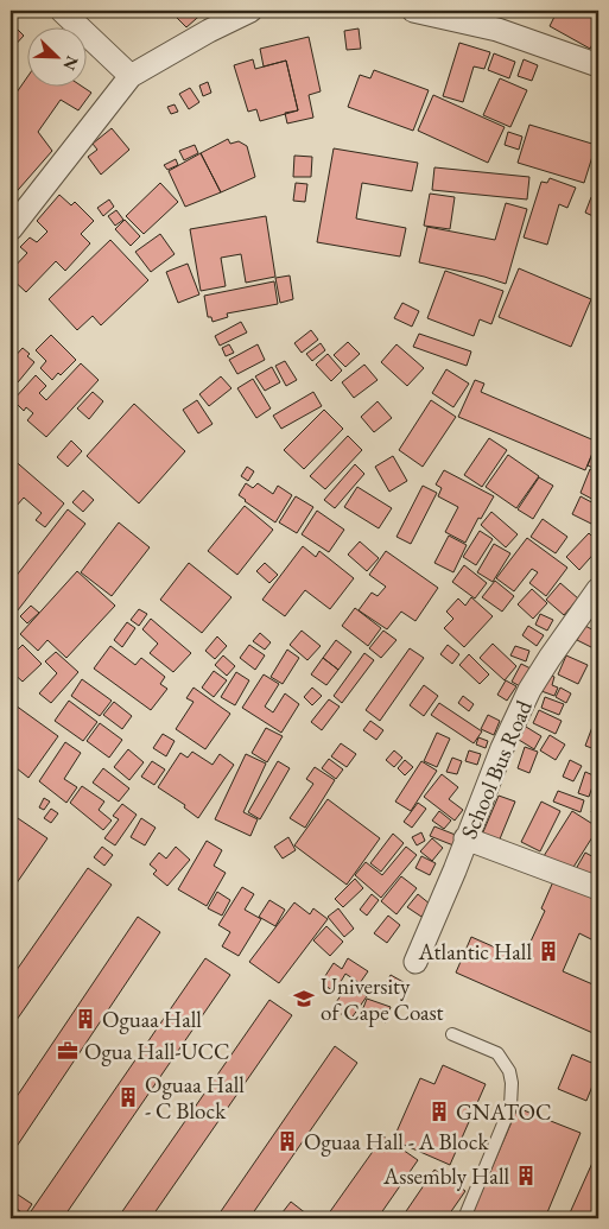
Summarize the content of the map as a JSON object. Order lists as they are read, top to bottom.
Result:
{
  "streets": {
    "street": ["School Bus Road"]
  },
  "places": {
    "building": [
      "Atlantic Hall",
      "Oguaa Hall",
      "Oguaa Hall - C Block",
      "GNATOC",
      "Oguaa Hall - A Block",
      "Assembly Hall"
    ],
    "school or university": ["University of Cape Coast"],
    "office": ["Ogua Hall-UCC"]
  },
  "north": "bottom right"
}
